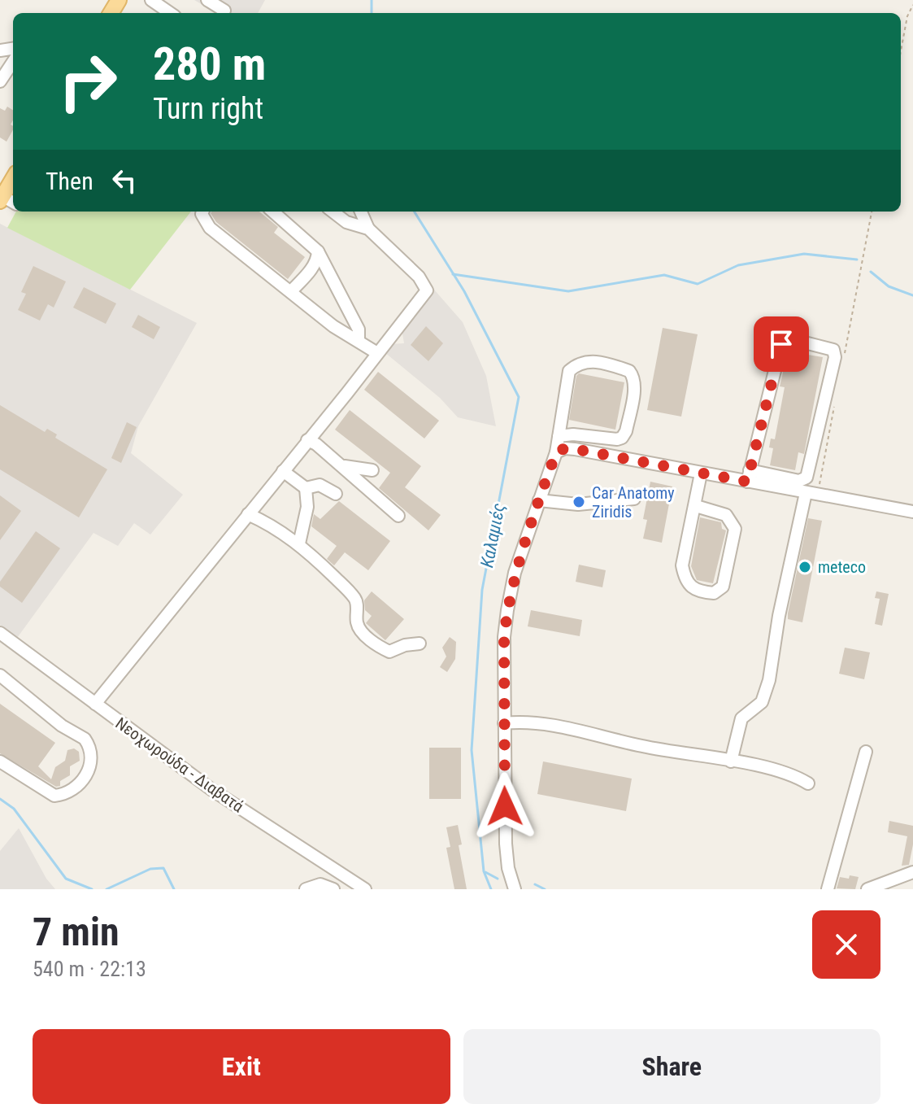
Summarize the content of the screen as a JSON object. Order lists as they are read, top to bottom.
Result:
{
  "streets": {
    "street": ["Νεοχωρούδα - Διαβατά"]
  },
  "water": ["Καλαμιές"],
  "places": ["Car Anatomy Ziridis", "meteco"],
  "page": {
    "turn": ["280 m", "Turn right"],
    "then": "Then",
    "heading": ["7 min", "540 m · 22:13"],
    "buttons": ["Exit", "Share"]
  }
}
